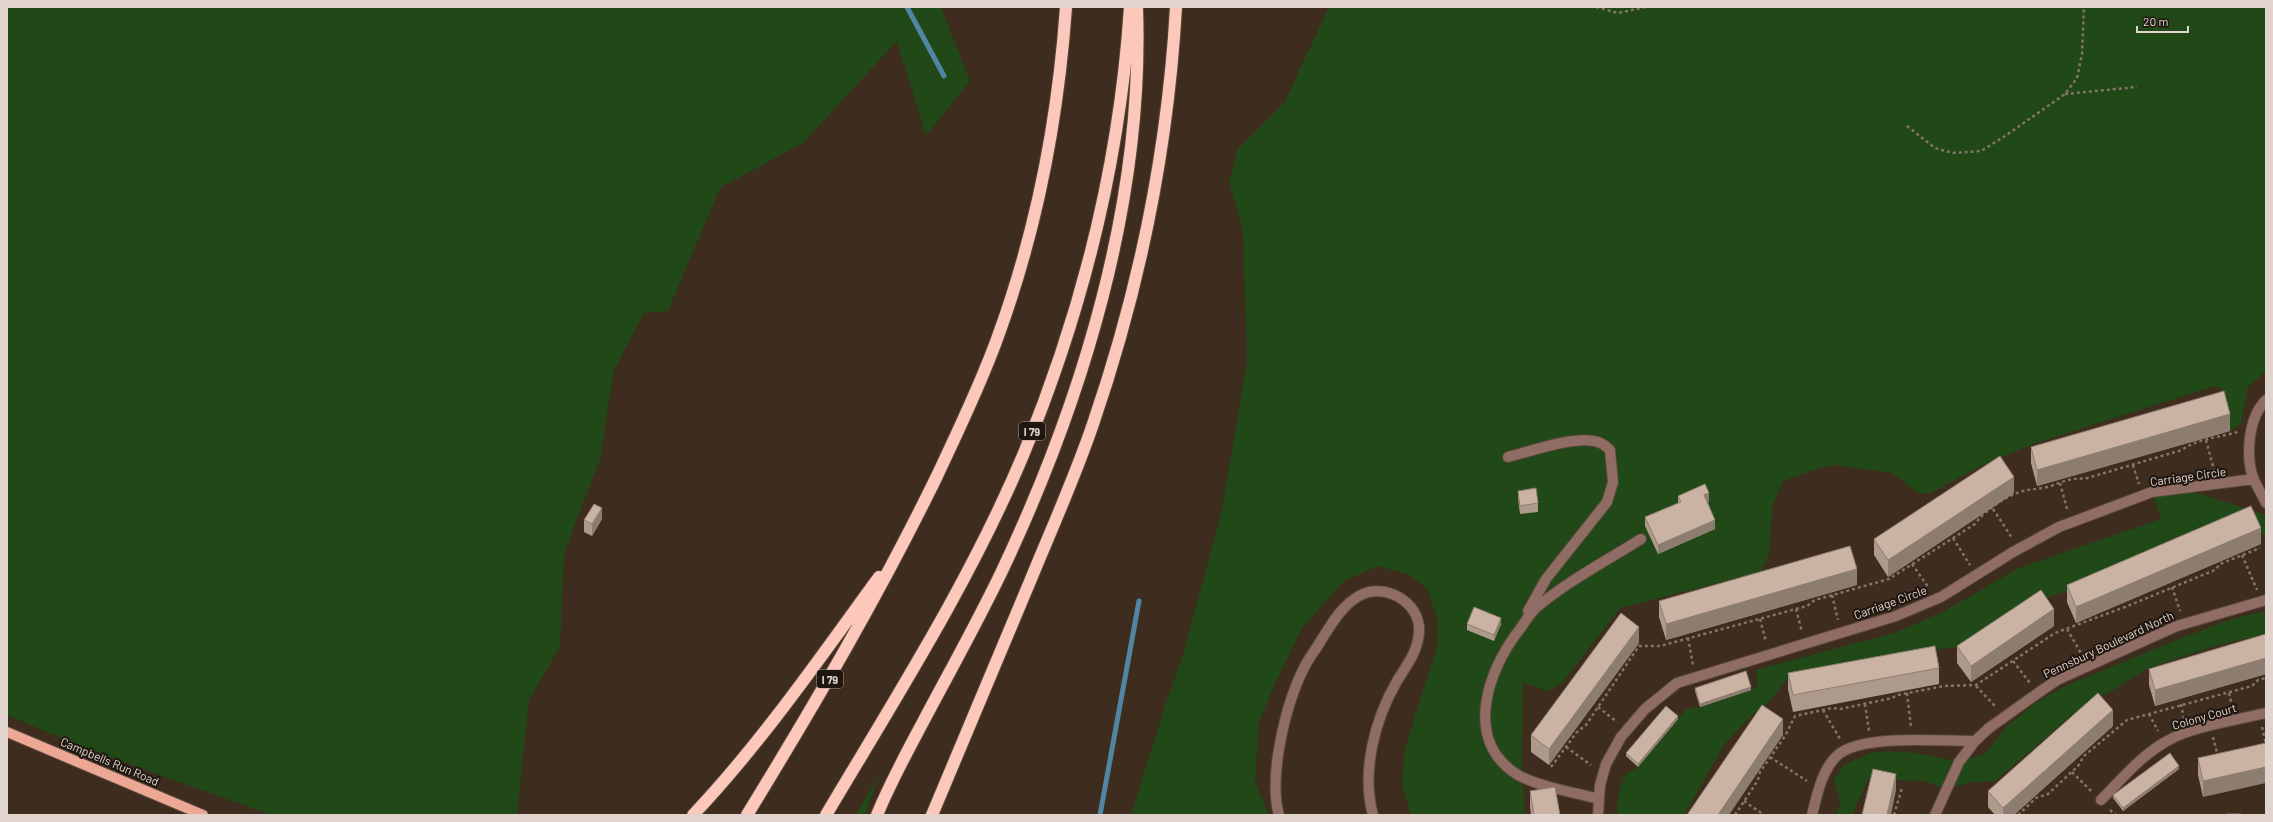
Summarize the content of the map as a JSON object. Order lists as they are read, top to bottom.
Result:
{
  "streets": {
    "highway": ["I 79"],
    "main road": ["Campbells Run Road"],
    "street": ["Carriage Circle", "Pennsbury Boulevard North", "Colony Court"]
  },
  "scale_bar": "20 m"
}
